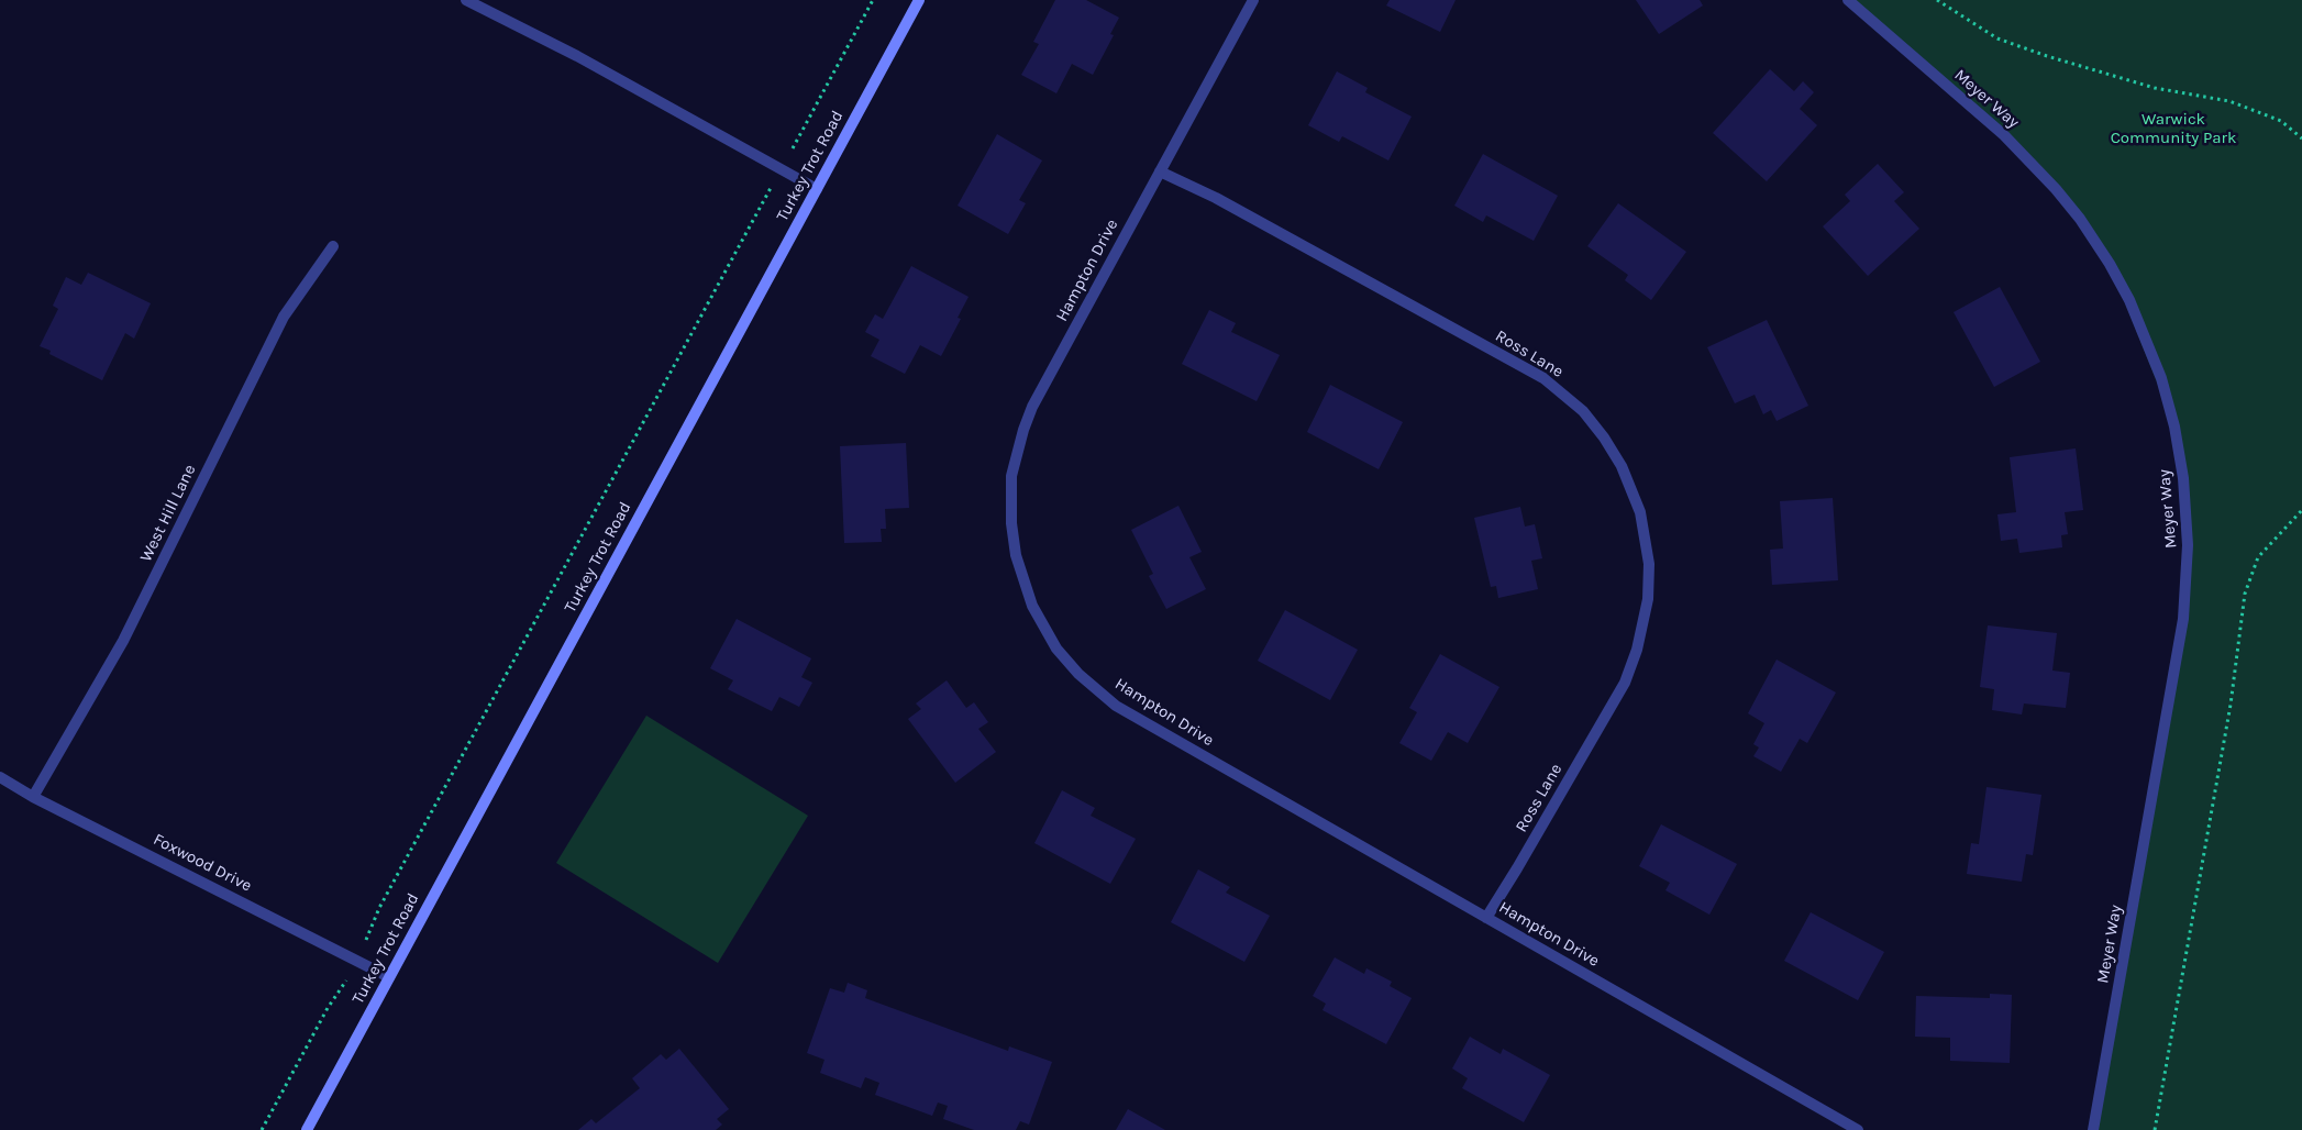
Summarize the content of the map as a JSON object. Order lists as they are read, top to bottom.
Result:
{
  "streets": {
    "street": [
      "Meyer Way",
      "Turkey Trot Road",
      "Hampton Drive",
      "Ross Lane",
      "West Hill Lane",
      "Foxwood Drive"
    ]
  },
  "crossings": [
    ["Turkey Trot Road", "Foxwood Drive"],
    ["Hampton Drive", "Ross Lane"],
    ["West Hill Lane", "Foxwood Drive"]
  ],
  "parks": ["Warwick Community Park"]
}
